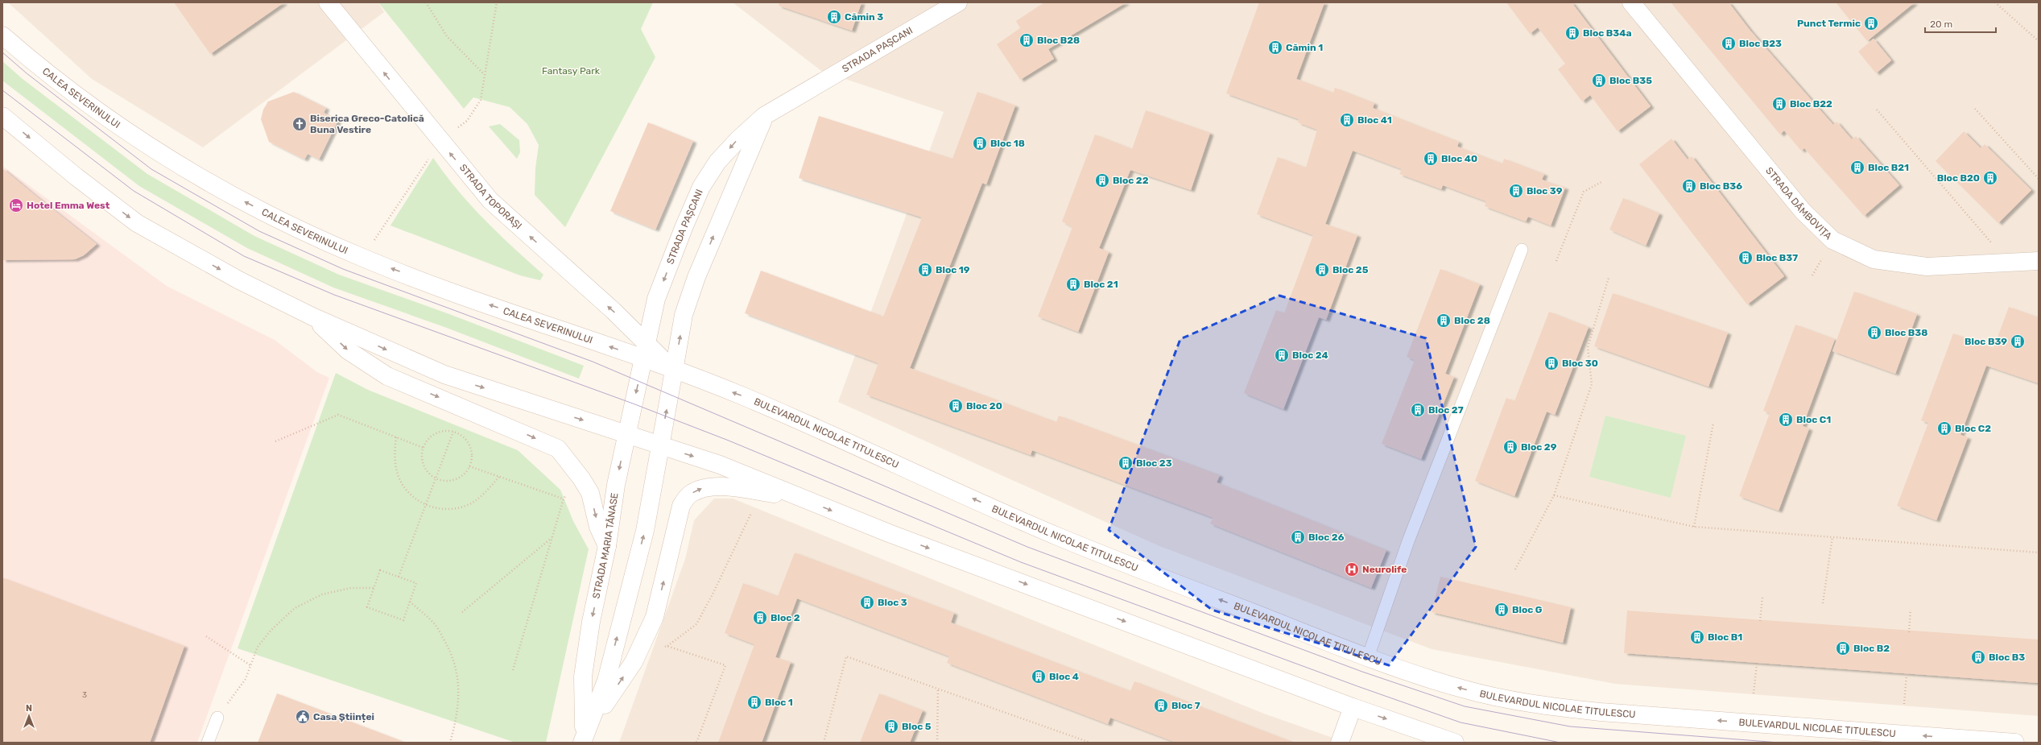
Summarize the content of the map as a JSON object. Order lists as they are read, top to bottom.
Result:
{
  "streets": {
    "main road": [
      "STRADA PAȘCANI",
      "CALEA SEVERINULUI",
      "STRADA TOPORAȘI",
      "STRADA DÂMBOVIȚA",
      "BULEVARDUL NICOLAE TITULESCU",
      "STRADA MARIA TĂNASE"
    ]
  },
  "crossings": [
    ["STRADA PAȘCANI", "CALEA SEVERINULUI"],
    ["STRADA PAȘCANI", "STRADA TOPORAȘI"],
    ["STRADA PAȘCANI", "BULEVARDUL NICOLAE TITULESCU"],
    ["STRADA PAȘCANI", "STRADA MARIA TĂNASE"],
    ["CALEA SEVERINULUI", "STRADA TOPORAȘI"],
    ["CALEA SEVERINULUI", "BULEVARDUL NICOLAE TITULESCU"],
    ["CALEA SEVERINULUI", "STRADA MARIA TĂNASE"],
    ["STRADA TOPORAȘI", "BULEVARDUL NICOLAE TITULESCU"],
    ["STRADA TOPORAȘI", "STRADA MARIA TĂNASE"],
    ["BULEVARDUL NICOLAE TITULESCU", "STRADA MARIA TĂNASE"]
  ],
  "one_way": ["STRADA TOPORAȘI"],
  "parks": ["Fantasy Park"],
  "places": {
    "building": [
      "Cămin 3",
      "Punct Termic",
      "Bloc B34a",
      "Bloc B28",
      "Bloc B23",
      "Cămin 1",
      "Bloc B35",
      "Bloc B22",
      "Bloc 41",
      "Bloc 18",
      "Bloc 40",
      "Bloc B21",
      "Bloc B20",
      "Bloc 22",
      "Bloc B36",
      "Bloc 39",
      "Bloc B37",
      "Bloc 19",
      "Bloc 25",
      "Bloc 21",
      "Bloc 28",
      "Bloc B38",
      "Bloc B39",
      "Bloc 24",
      "Bloc 30",
      "Bloc 20",
      "Bloc 27",
      "Bloc C1",
      "Bloc C2",
      "Bloc 29",
      "Bloc 23",
      "Bloc 26",
      "Bloc 3",
      "Bloc G",
      "Bloc 2",
      "Bloc B1",
      "Bloc B2",
      "Bloc B3",
      "Bloc 4",
      "Bloc 1",
      "Bloc 7",
      "Bloc 5"
    ],
    "church": ["Biserica Greco-Catolică Buna Vestire"],
    "hotel": ["Hotel Emma West"],
    "hospital": ["Neurolife"],
    "public building": ["Casa Științei"]
  },
  "house_numbers": ["3"],
  "scale_bar": "20 m",
  "north": "top"
}
